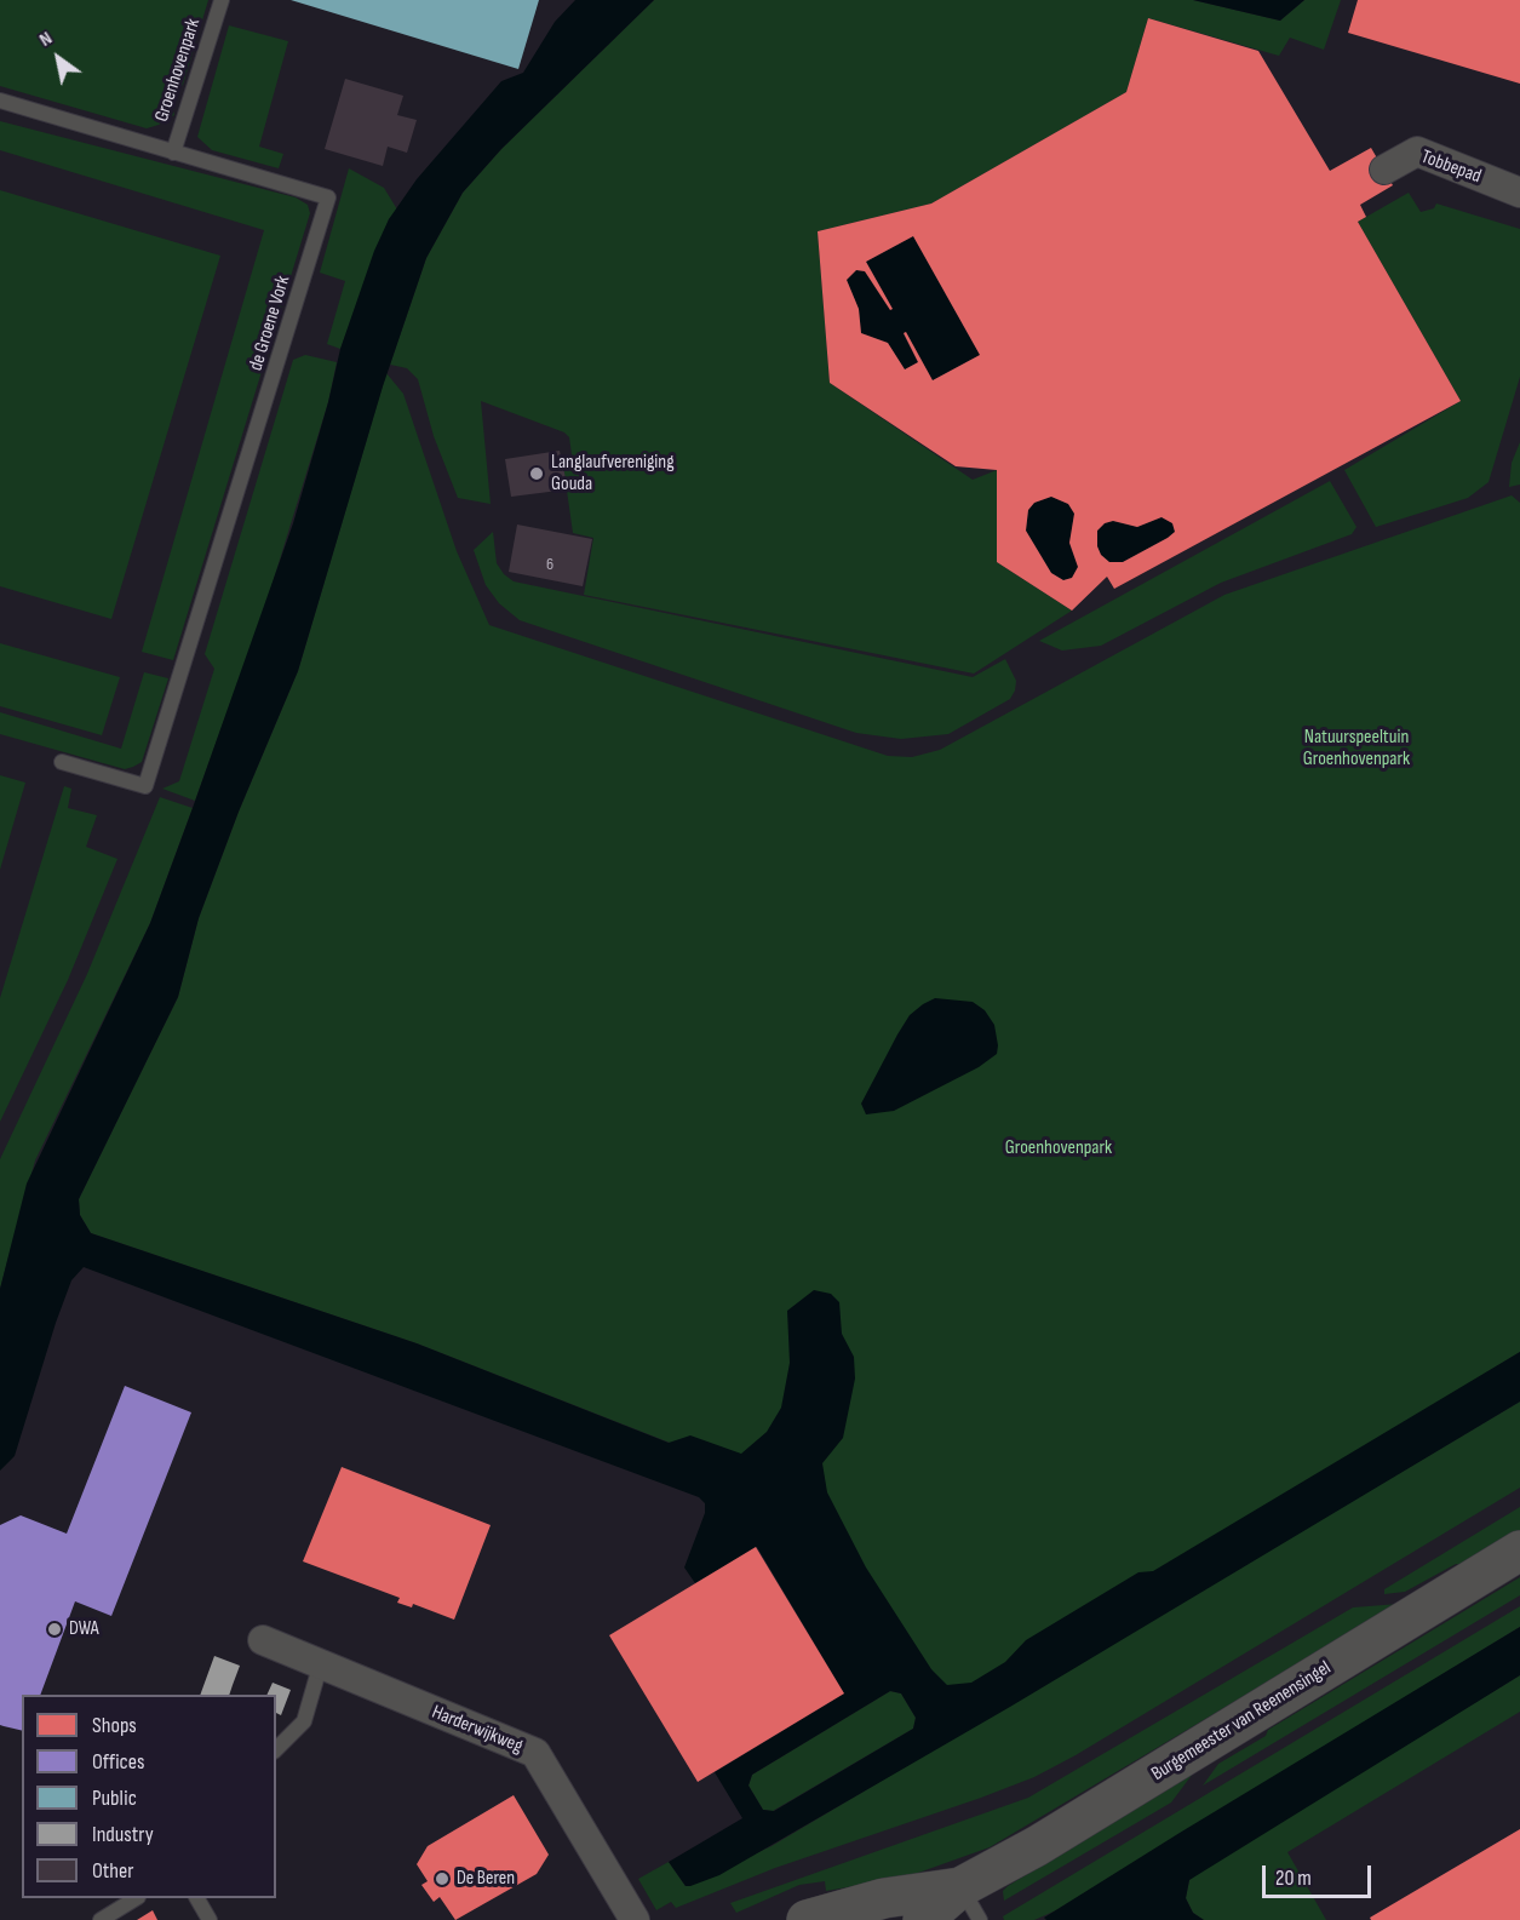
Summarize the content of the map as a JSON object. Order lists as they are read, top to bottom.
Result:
{
  "streets": {
    "main road": ["Burgemeester van Reenensingel"],
    "street": ["Tobbepad", "Harderwijkweg"],
    "lane": ["Groenhovenpark", "de Groene Vork"]
  },
  "crossings": [
    ["Groenhovenpark", "de Groene Vork"]
  ],
  "parks": ["Natuurspeeltuin Groenhovenpark", "Groenhovenpark"],
  "places": ["Langlaufvereniging Gouda", "DWA", "De Beren"],
  "house_numbers": ["6"],
  "legend": [
    "Shops",
    "Offices",
    "Public",
    "Industry",
    "Other"
  ],
  "scale_bar": "20 m",
  "north": "top left"
}
